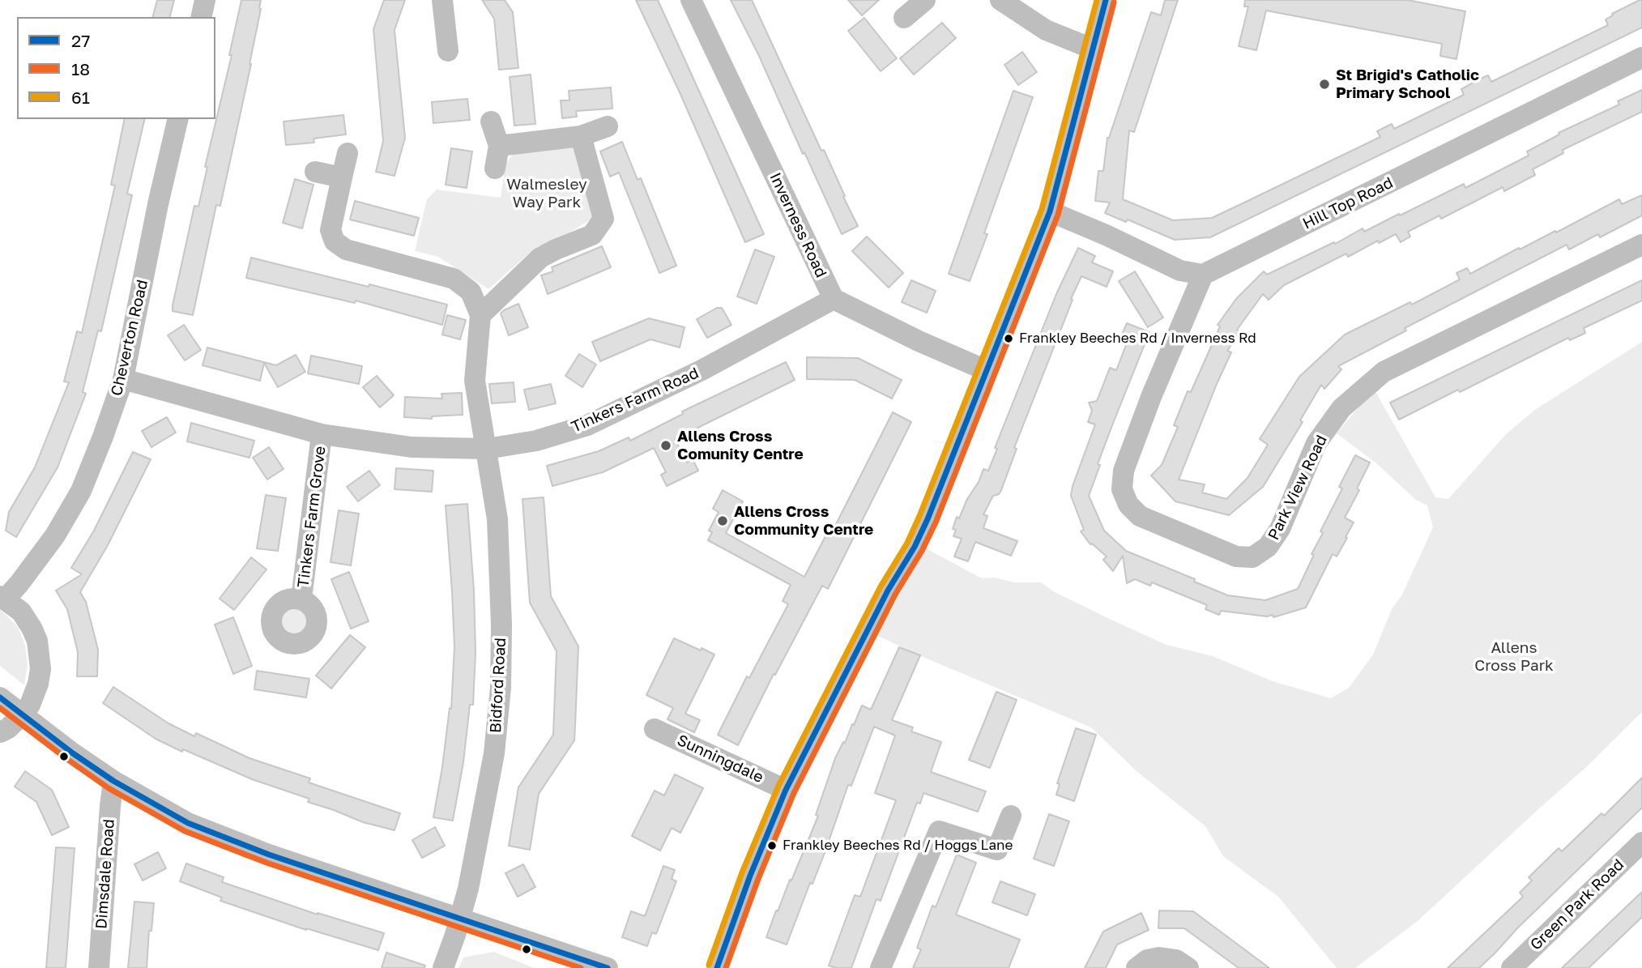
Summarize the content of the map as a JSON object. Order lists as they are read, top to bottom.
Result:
{
  "streets": {
    "street": [
      "Hill Top Road",
      "Inverness Road",
      "Cheverton Road",
      "Tinkers Farm Road",
      "Park View Road",
      "Tinkers Farm Grove",
      "Bidford Road",
      "Sunningdale",
      "Dimsdale Road",
      "Green Park Road"
    ]
  },
  "crossings": [
    ["Hill Top Road", "Park View Road"],
    ["Inverness Road", "Tinkers Farm Road"],
    ["Cheverton Road", "Tinkers Farm Road"],
    ["Tinkers Farm Road", "Tinkers Farm Grove"],
    ["Tinkers Farm Road", "Bidford Road"]
  ],
  "parks": ["Walmesley Way Park", "Allens Cross Park"],
  "places": [
    "St Brigid's Catholic Primary School",
    "Frankley Beeches Rd / Inverness Rd",
    "Allens Cross Comunity Centre",
    "Allens Cross Community Centre",
    "Frankley Beeches Rd / Hoggs Lane"
  ],
  "lines": ["transit line 27", "transit line 61", "transit line 18"],
  "legend": ["27", "18", "61"]
}
